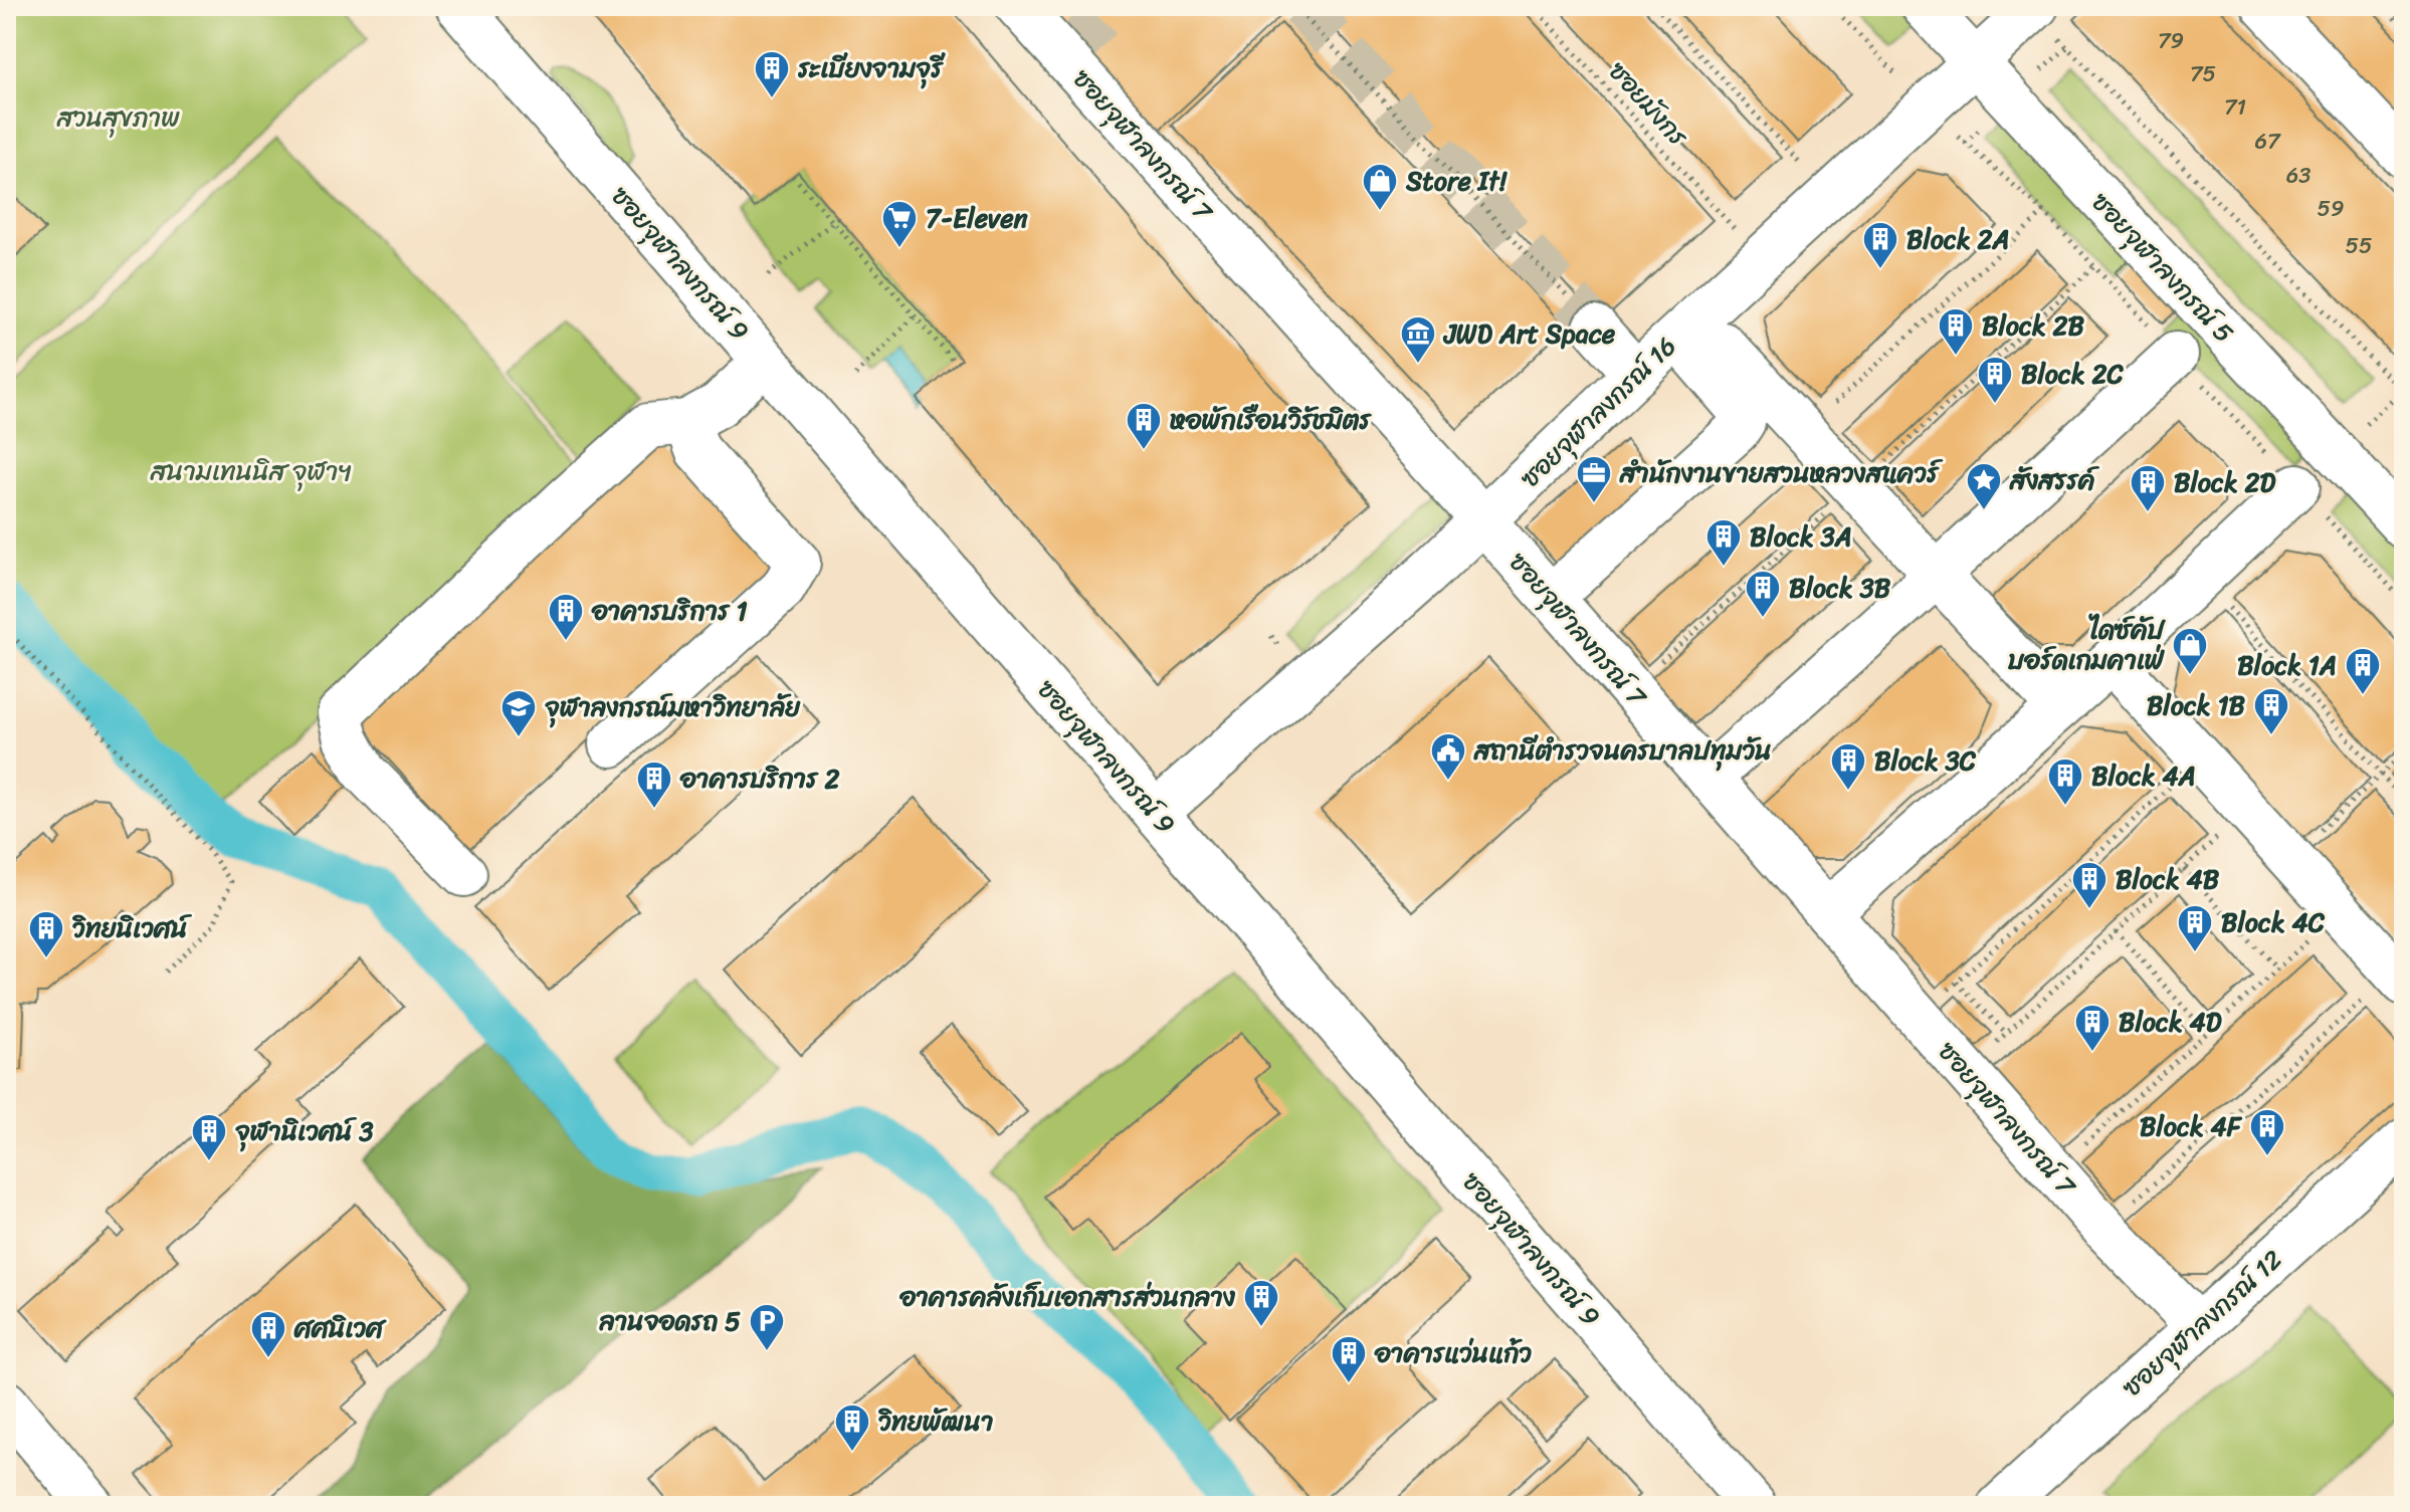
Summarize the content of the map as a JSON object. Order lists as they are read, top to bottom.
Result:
{
  "streets": {
    "street": [
      "ซอยจุฬาลงกรณ์ 7",
      "ซอยจุฬาลงกรณ์ 9",
      "ซอยจุฬาลงกรณ์ 5",
      "ซอยจุฬาลงกรณ์ 16",
      "ซอยจุฬาลงกรณ์ 12"
    ],
    "path": ["ซอยมังกร"]
  },
  "crossings": [
    ["ซอยจุฬาลงกรณ์ 7", "ซอยจุฬาลงกรณ์ 16"],
    ["ซอยจุฬาลงกรณ์ 7", "ซอยจุฬาลงกรณ์ 12"],
    ["ซอยจุฬาลงกรณ์ 9", "ซอยจุฬาลงกรณ์ 16"],
    ["ซอยจุฬาลงกรณ์ 5", "ซอยจุฬาลงกรณ์ 16"]
  ],
  "parks": ["สวนสุขภาพ", "สนามเทนนิส จุฬาฯ"],
  "places": {
    "building": [
      "ระเบียงจามจุรี",
      "Block 2A",
      "Block 2B",
      "Block 2C",
      "หอพักเรือนวิรัชมิตร",
      "Block 2D",
      "Block 3A",
      "Block 3B",
      "อาคารบริการ 1",
      "Block 1A",
      "Block 1B",
      "Block 3C",
      "Block 4A",
      "อาคารบริการ 2",
      "Block 4B",
      "Block 4C",
      "วิทยนิเวศน์",
      "Block 4D",
      "Block 4F",
      "จุฬานิเวศน์ 3",
      "อาคารคลังเก็บเอกสารส่วนกลาง",
      "ศศนิเวศ",
      "อาคารแว่นแก้ว",
      "วิทยพัฒนา"
    ],
    "shop": ["Store It!", "ไดซ์คัป บอร์ดเกมคาเฟ่"],
    "supermarket": ["7-Eleven"],
    "museum": ["JWD Art Space"],
    "office": ["สำนักงานขายสวนหลวงสแควร์"],
    "place": ["สังสรรค์"],
    "school or university": ["จุฬาลงกรณ์มหาวิทยาลัย"],
    "public building": ["สถานีตำรวจนครบาลปทุมวัน"],
    "parking": ["ลานจอดรถ 5"]
  },
  "house_numbers": [
    "79",
    "75",
    "71",
    "67",
    "63",
    "59",
    "55"
  ]
}
